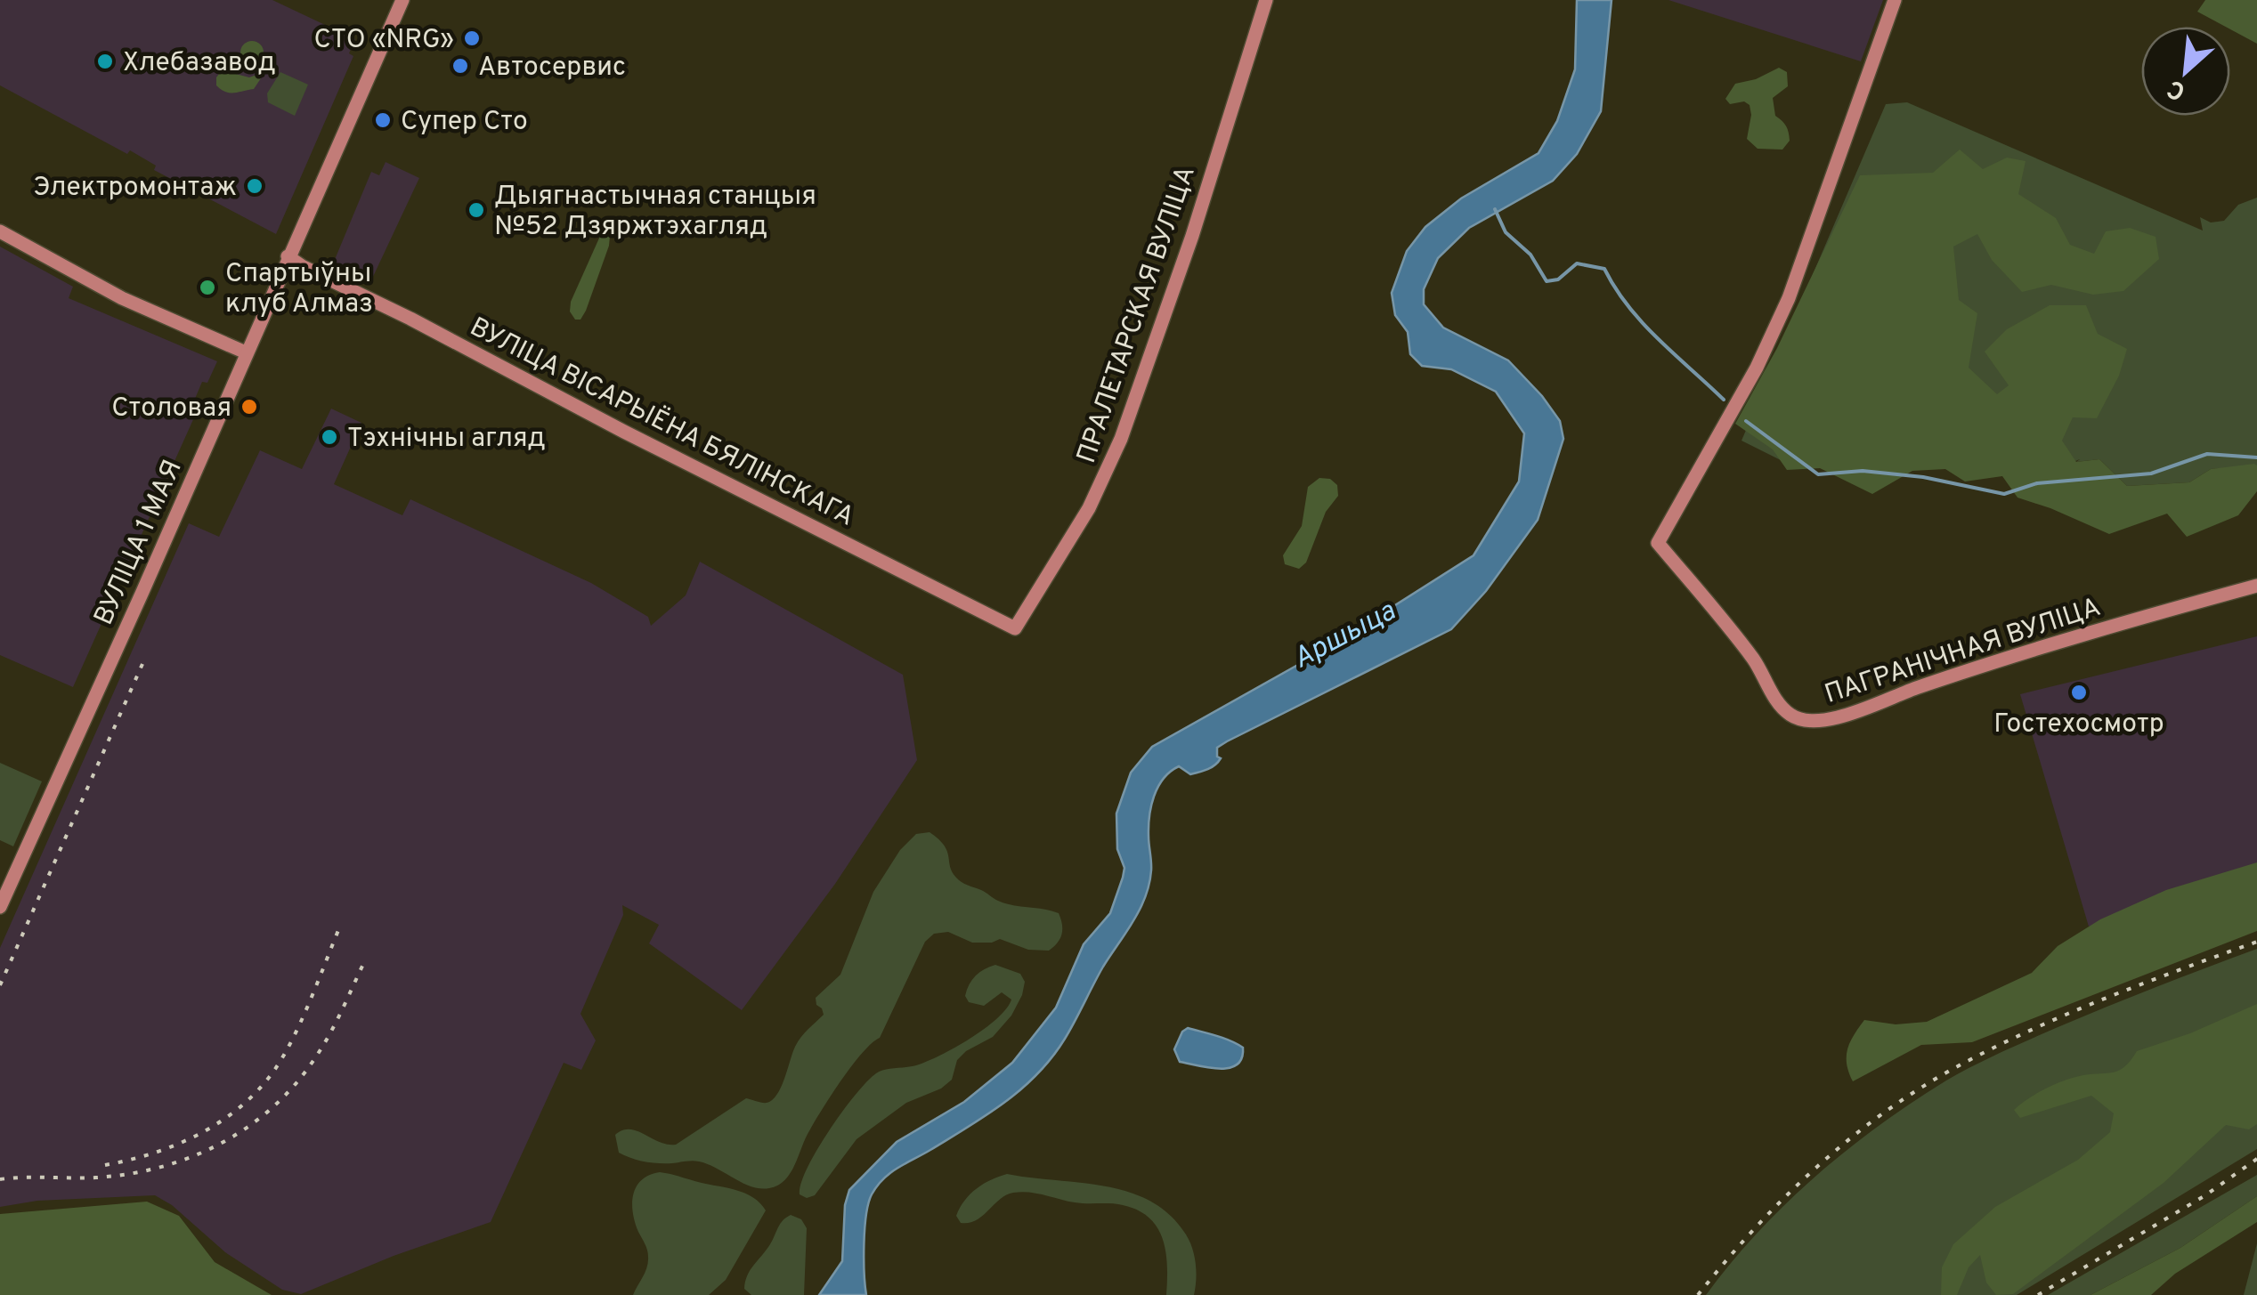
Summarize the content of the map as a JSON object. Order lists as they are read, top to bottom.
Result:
{
  "streets": {
    "street": [
      "ПРАЛЕТАРСКАЯ ВУЛІЦА",
      "ВУЛІЦА ВІСАРЫЁНА БЯЛІНСКАГА",
      "ВУЛІЦА 1 МАЯ",
      "ПАГРАНІЧНАЯ ВУЛІЦА"
    ]
  },
  "crossings": [
    ["ПРАЛЕТАРСКАЯ ВУЛІЦА", "ВУЛІЦА ВІСАРЫЁНА БЯЛІНСКАГА"],
    ["ВУЛІЦА ВІСАРЫЁНА БЯЛІНСКАГА", "ВУЛІЦА 1 МАЯ"]
  ],
  "water": ["Аршыца"],
  "places": [
    "СТО «NRG»",
    "Хлебазавод",
    "Автосервис",
    "Супер Сто",
    "Электромонтаж",
    "Дыягнастычная станцыя №52 Дзяржтэхагляд",
    "Спартыўны клуб Алмаз",
    "Столовая",
    "Тэхнічны агляд",
    "Гостехосмотр"
  ],
  "north": "bottom left"
}
